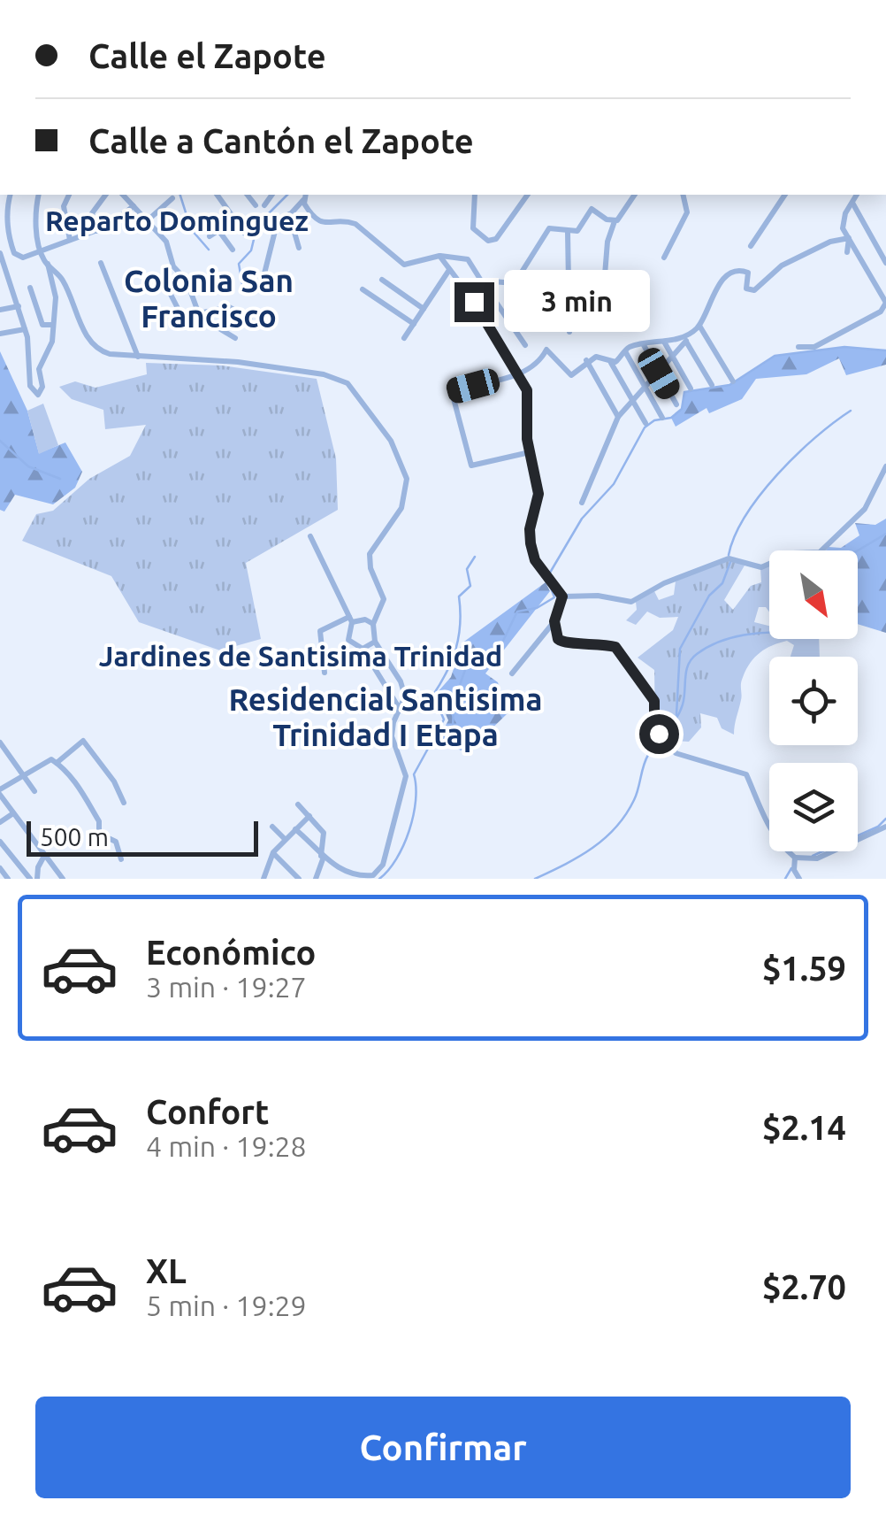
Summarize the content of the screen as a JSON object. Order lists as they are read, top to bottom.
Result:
{
  "districts": [
    "Reparto Dominguez",
    "Colonia San Francisco",
    "Jardines de Santisima Trinidad",
    "Residencial Santisima Trinidad I Etapa"
  ],
  "scale_bar": "500 m",
  "north": "bottom right",
  "page": {
    "banner": ["Calle el Zapote", "Calle a Cantón el Zapote"],
    "bubble": "3 min",
    "scale": "500 m",
    "list": [
      {
        "name": "Económico",
        "note": "3 min · 19:27",
        "value": "$1.59"
      },
      {
        "name": "Confort",
        "note": "4 min · 19:28",
        "value": "$2.14"
      },
      {
        "name": "XL",
        "note": "5 min · 19:29",
        "value": "$2.70"
      }
    ],
    "buttons": "Confirmar"
  }
}
